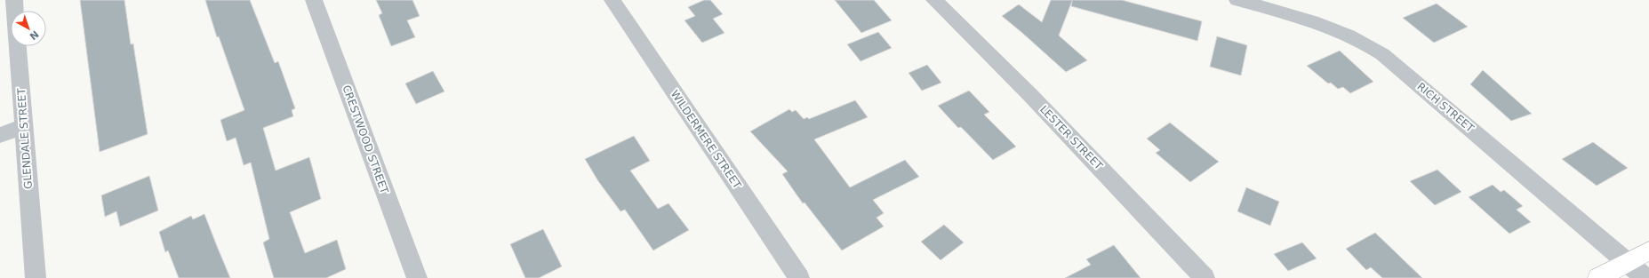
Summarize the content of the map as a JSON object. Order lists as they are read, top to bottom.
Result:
{
  "streets": {
    "street": [
      "RICH STREET",
      "LESTER STREET",
      "GLENDALE STREET",
      "CRESTWOOD STREET",
      "WILDERMERE STREET"
    ]
  },
  "north": "bottom right"
}
